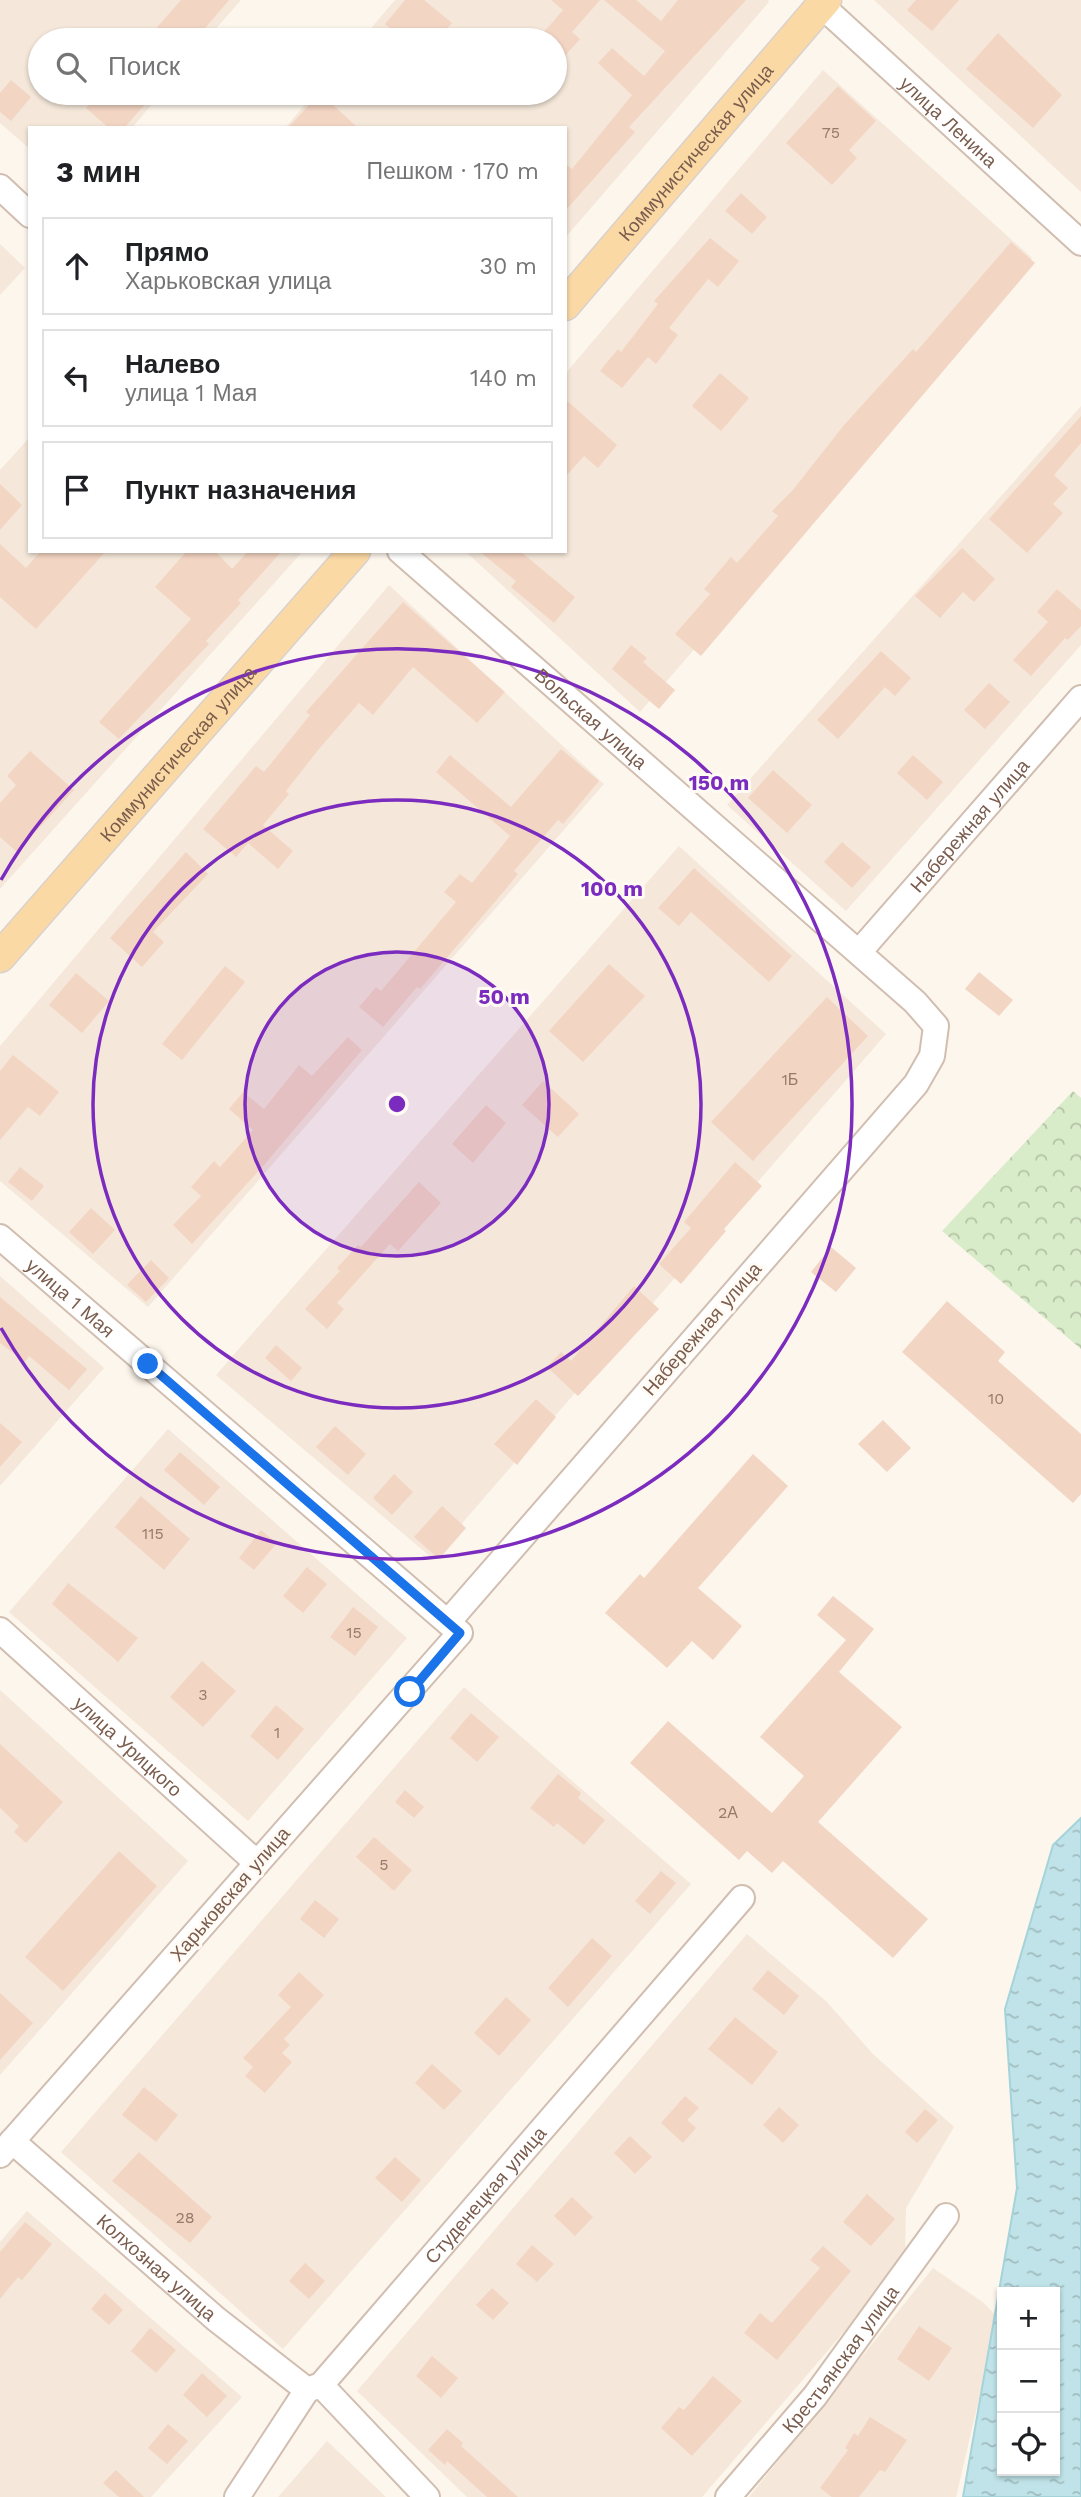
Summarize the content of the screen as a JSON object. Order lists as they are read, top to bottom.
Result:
{
  "streets": {
    "main road": ["Коммунистическая улица"],
    "street": [
      "улица Ленина",
      "Вольская улица",
      "Набережная улица",
      "улица 1 Мая",
      "улица Урицкого",
      "Харьковская улица",
      "Студенецкая улица",
      "Колхозная улица",
      "Крестьянская улица"
    ]
  },
  "crossings": [
    ["улица Ленина", "Коммунистическая улица"],
    ["Вольская улица", "Набережная улица"],
    ["Набережная улица", "улица 1 Мая"],
    ["Набережная улица", "Харьковская улица"],
    ["улица 1 Мая", "Харьковская улица"],
    ["улица Урицкого", "Харьковская улица"],
    ["Харьковская улица", "Колхозная улица"],
    ["Студенецкая улица", "Колхозная улица"]
  ],
  "house_numbers": [
    "75",
    "1Б",
    "10",
    "115",
    "15",
    "3",
    "1",
    "2А",
    "5",
    "28"
  ],
  "page": {
    "search": "Поиск",
    "heading": ["3 мин", "Пешком · 170 m"],
    "list": [
      ["Прямо", "Харьковская улица", "30 m"],
      ["Налево", "улица 1 Мая", "140 m"],
      "Пункт назначения"
    ],
    "map_buttons": ["+", "−"]
  },
  "rings": ["150 m", "100 m", "50 m"]
}
